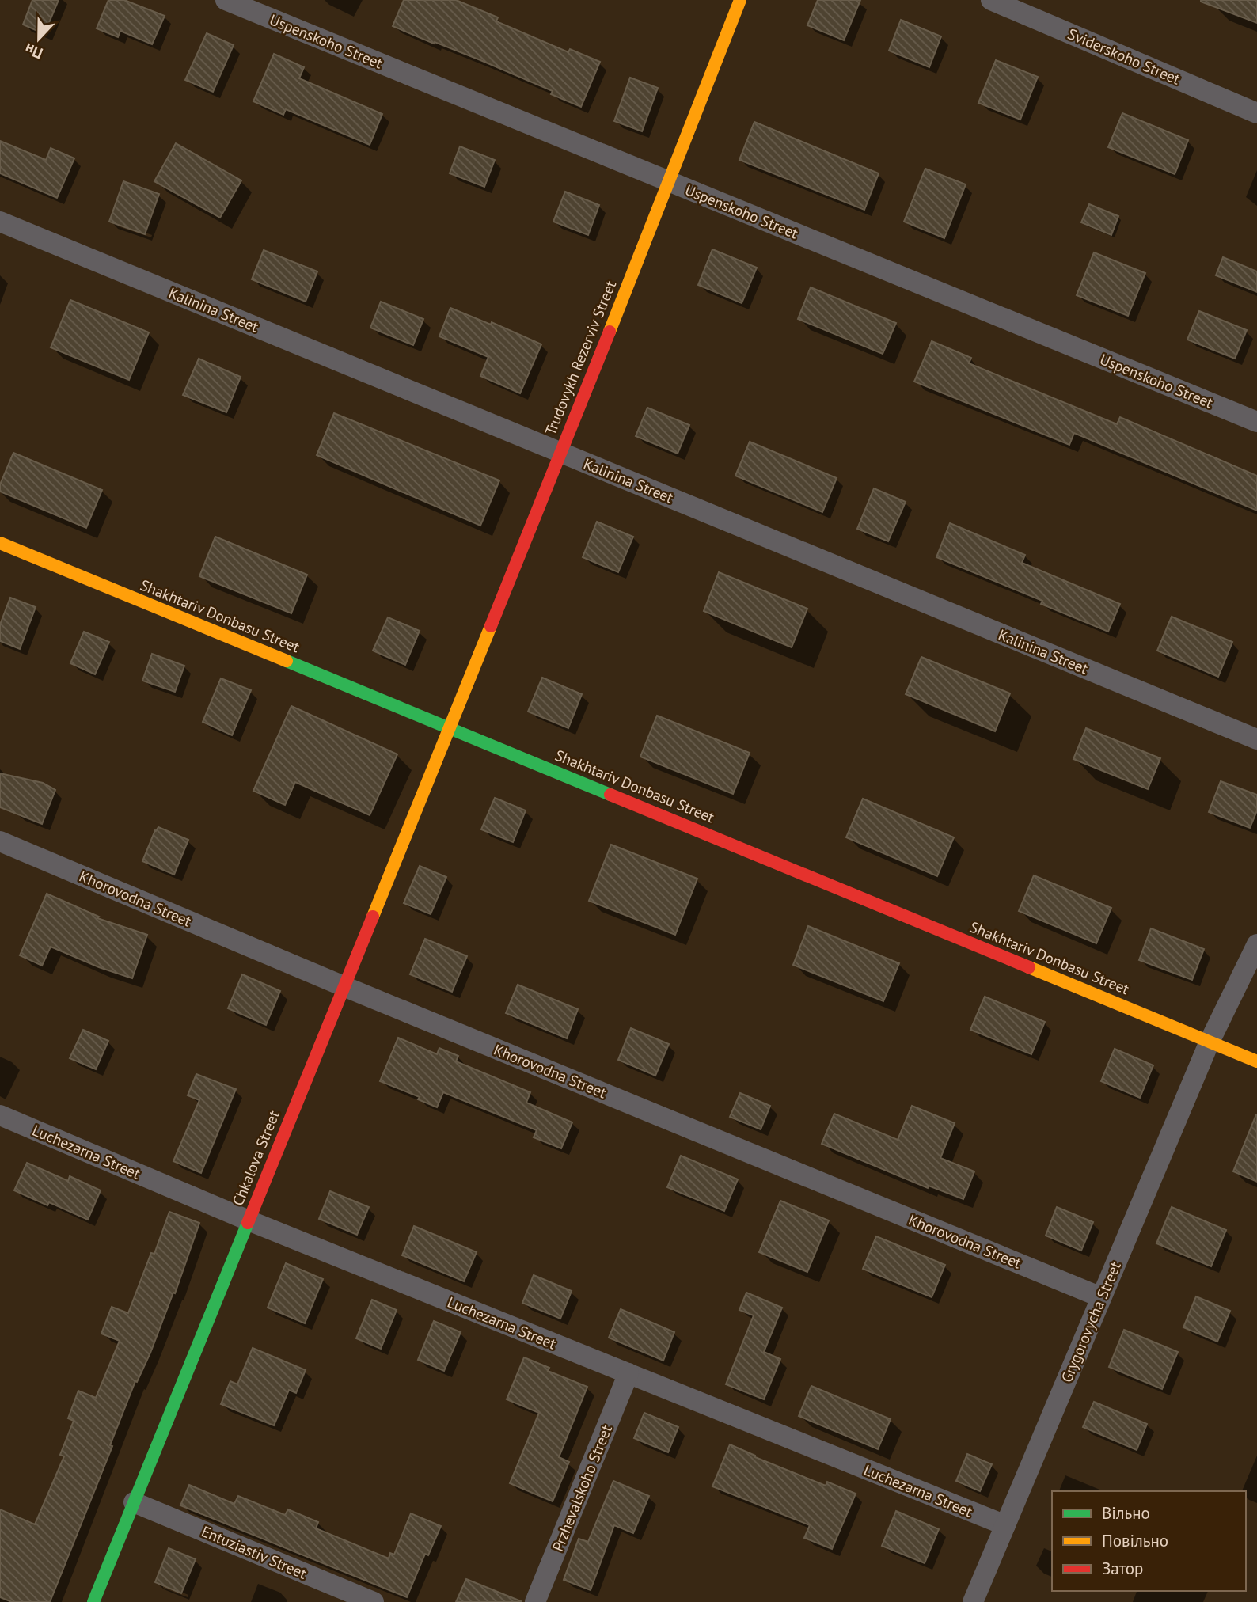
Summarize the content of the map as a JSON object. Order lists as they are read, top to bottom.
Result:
{
  "streets": {
    "street": [
      "Uspenskoho Street",
      "Sviderskoho Street",
      "Kalinina Street",
      "Trudovykh Rezerviv Street",
      "Shakhtariv Donbasu Street",
      "Khorovodna Street",
      "Luchezarna Street",
      "Chkalova Street",
      "Grygorovycha Street",
      "Przhevalskoho Street",
      "Entuziastiv Street"
    ]
  },
  "crossings": [
    ["Uspenskoho Street", "Trudovykh Rezerviv Street"],
    ["Kalinina Street", "Trudovykh Rezerviv Street"],
    ["Trudovykh Rezerviv Street", "Shakhtariv Donbasu Street"],
    ["Trudovykh Rezerviv Street", "Chkalova Street"],
    ["Shakhtariv Donbasu Street", "Chkalova Street"],
    ["Shakhtariv Donbasu Street", "Grygorovycha Street"],
    ["Khorovodna Street", "Chkalova Street"],
    ["Khorovodna Street", "Grygorovycha Street"],
    ["Luchezarna Street", "Chkalova Street"],
    ["Luchezarna Street", "Grygorovycha Street"],
    ["Luchezarna Street", "Przhevalskoho Street"],
    ["Chkalova Street", "Entuziastiv Street"]
  ],
  "legend": ["Вільно", "Повільно", "Затор"],
  "north": "bottom"
}
